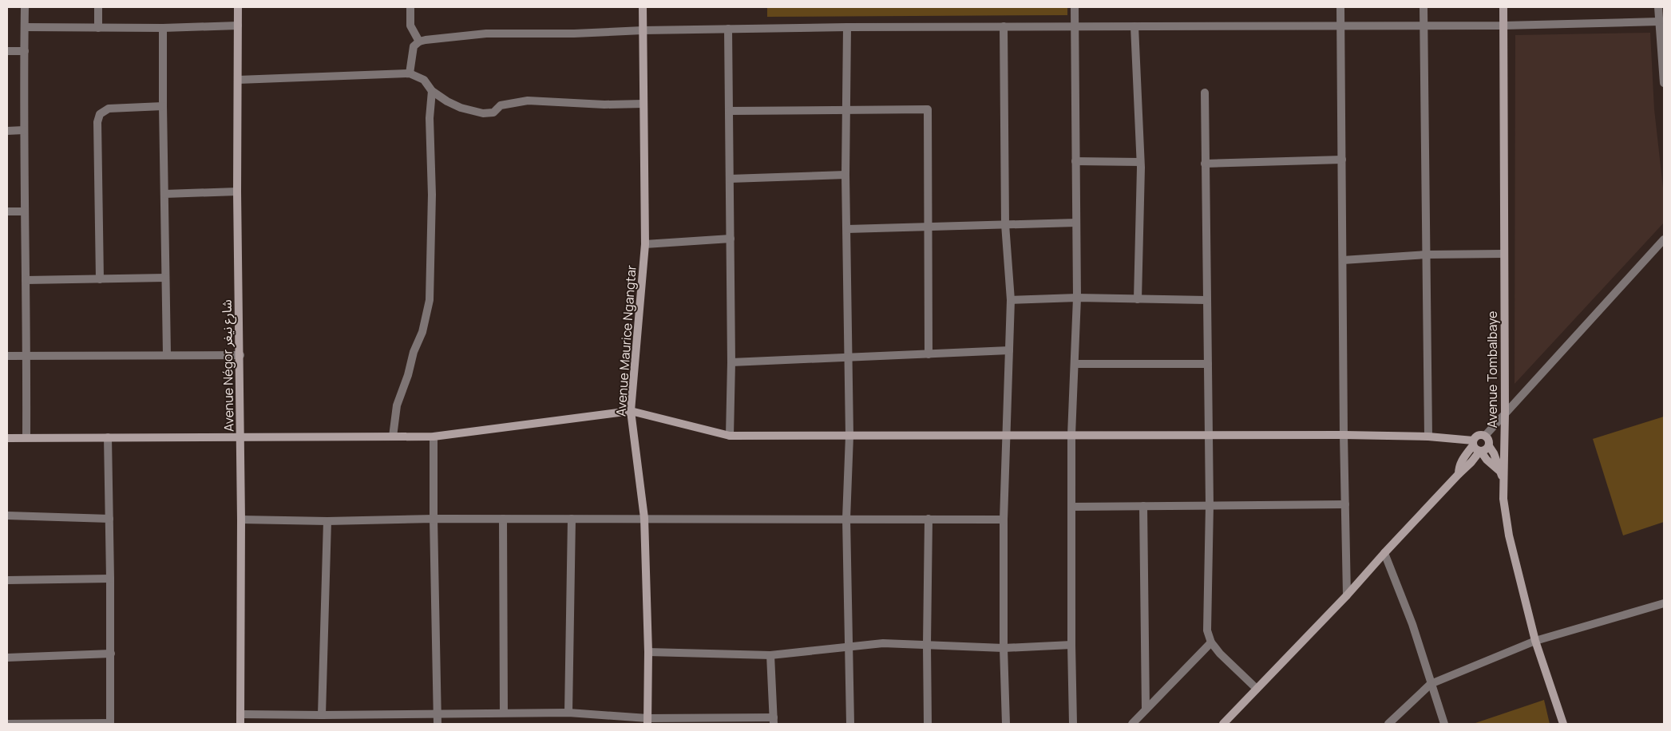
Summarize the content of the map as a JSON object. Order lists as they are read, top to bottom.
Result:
{
  "streets": {
    "street": ["Avenue Maurice Ngangtar", "Avenue Négor شارع نيغر", "Avenue Tombalbaye"]
  }
}
